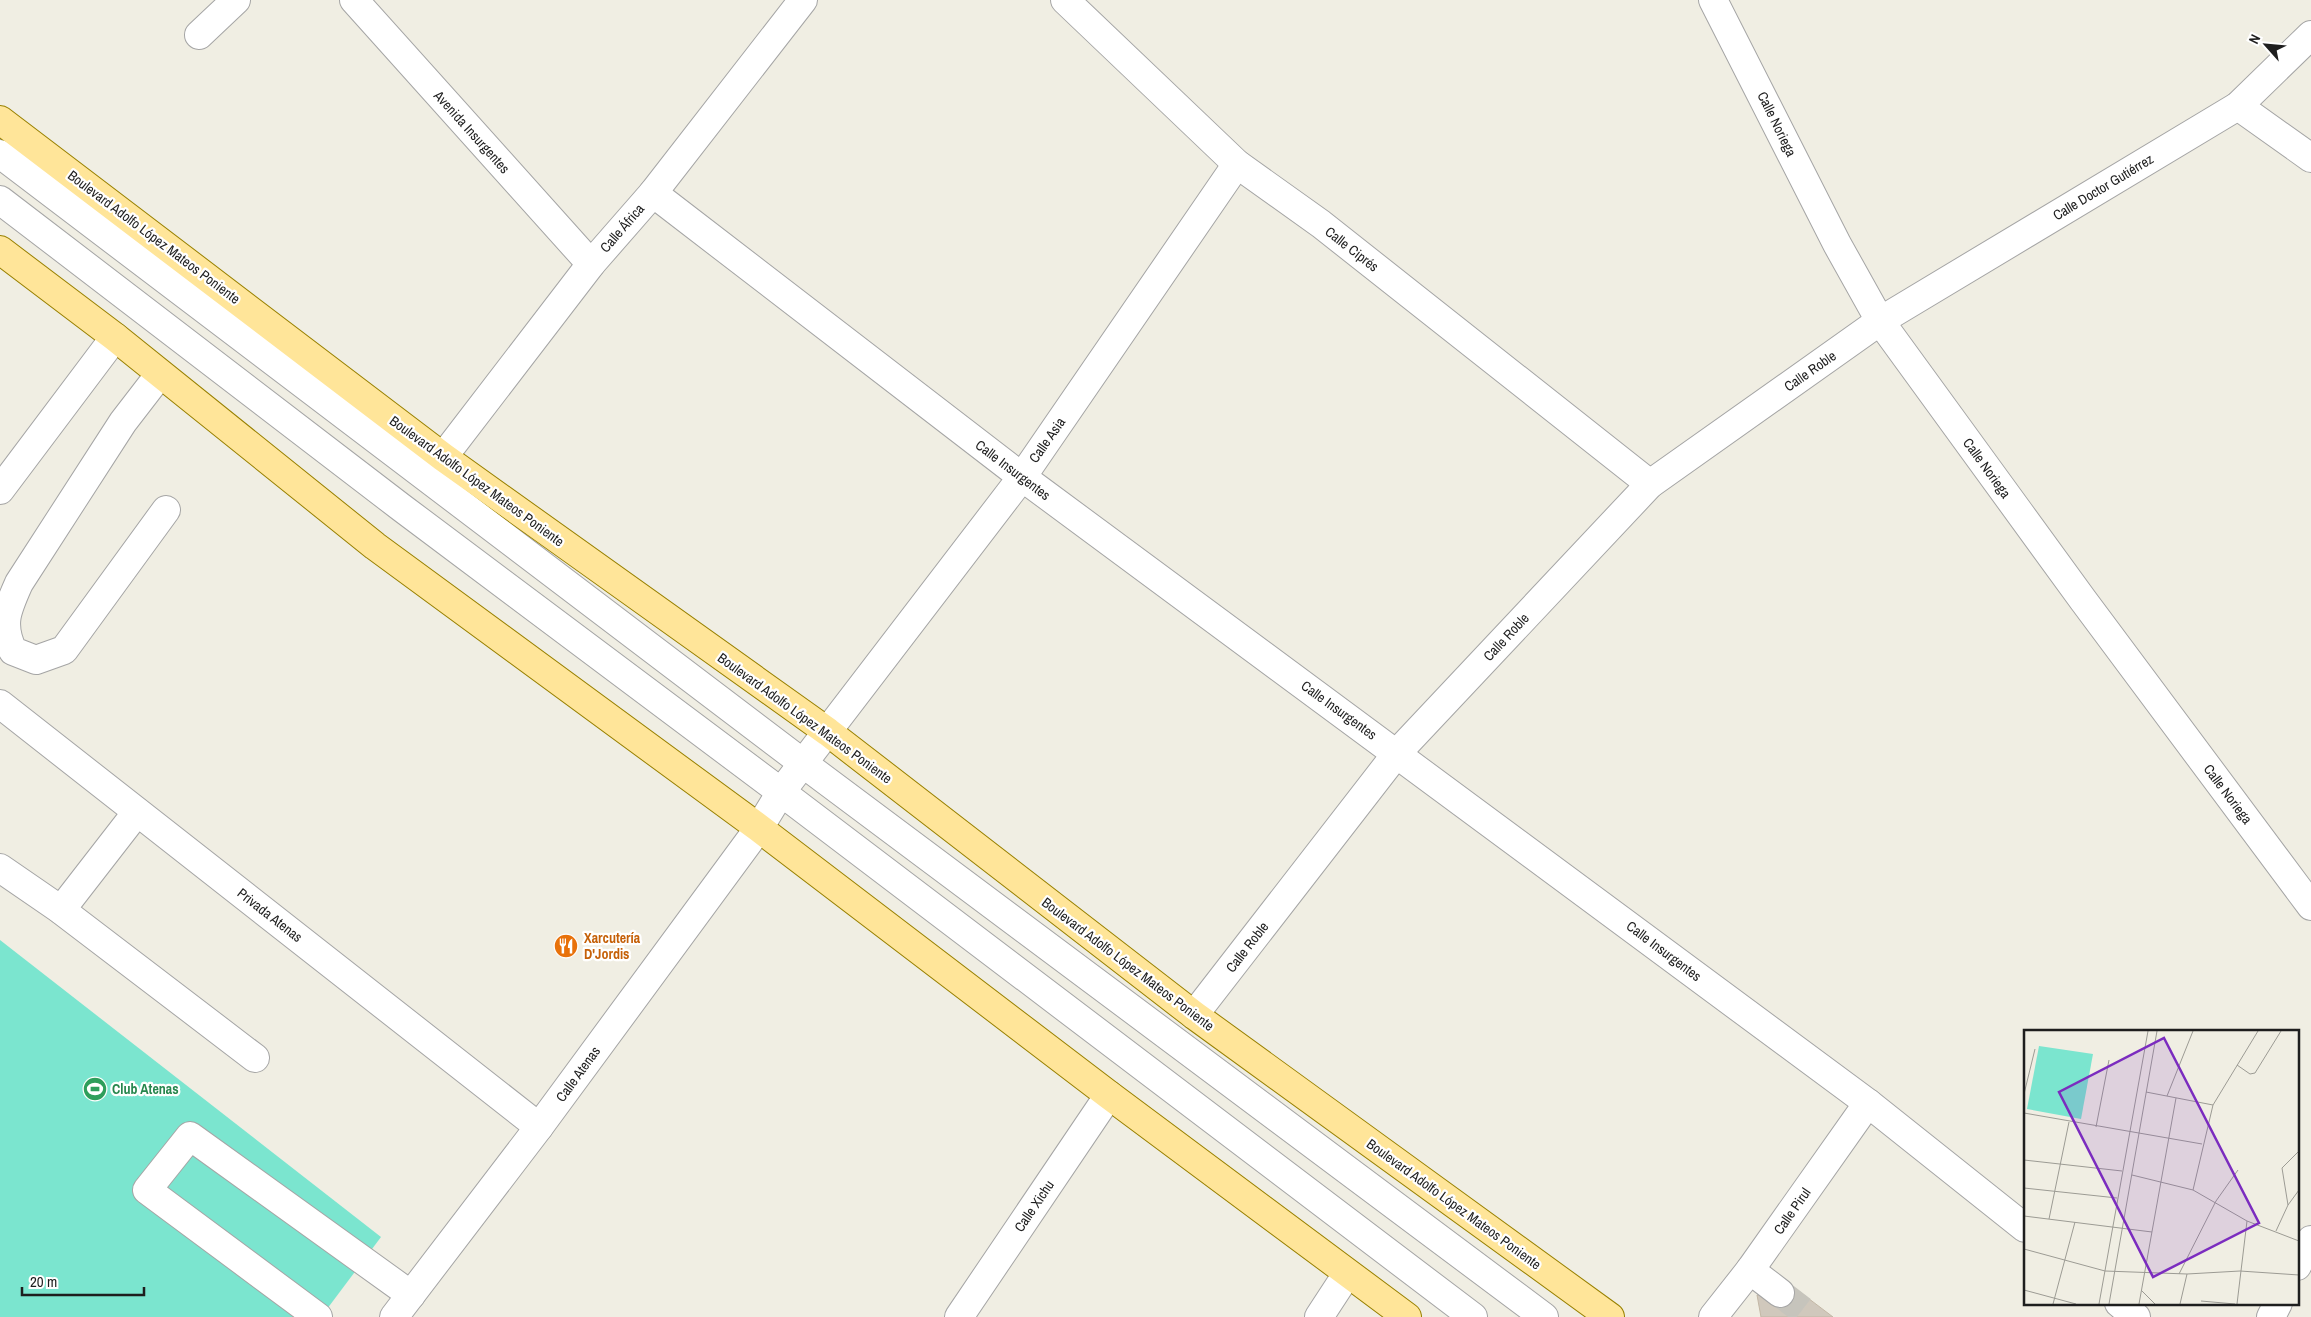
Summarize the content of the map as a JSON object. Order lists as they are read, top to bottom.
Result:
{
  "streets": {
    "main road": ["Boulevard Adolfo López Mateos Poniente"],
    "street": [
      "Calle Noriega",
      "Avenida Insurgentes",
      "Calle Doctor Gutiérrez",
      "Calle África",
      "Calle Ciprés",
      "Calle Roble",
      "Calle Asia",
      "Calle Insurgentes",
      "Privada Atenas",
      "Calle Atenas",
      "Calle Xichu",
      "Calle Pirul"
    ]
  },
  "crossings": [
    ["Calle Noriega", "Calle Doctor Gutiérrez"],
    ["Calle Noriega", "Calle Roble"],
    ["Avenida Insurgentes", "Calle África"],
    ["Calle Doctor Gutiérrez", "Calle Roble"],
    ["Calle África", "Boulevard Adolfo López Mateos Poniente"],
    ["Calle África", "Calle Insurgentes"],
    ["Boulevard Adolfo López Mateos Poniente", "Calle Roble"],
    ["Boulevard Adolfo López Mateos Poniente", "Calle Asia"],
    ["Calle Ciprés", "Calle Roble"],
    ["Calle Ciprés", "Calle Asia"],
    ["Calle Roble", "Calle Insurgentes"],
    ["Calle Asia", "Calle Insurgentes"],
    ["Calle Asia", "Calle Atenas"],
    ["Calle Insurgentes", "Calle Pirul"],
    ["Privada Atenas", "Calle Atenas"]
  ],
  "places": {
    "restaurant": ["Xarcutería D'Jordis"],
    "sports": ["Club Atenas"]
  },
  "scale_bar": "20 m",
  "north": "top left"
}
